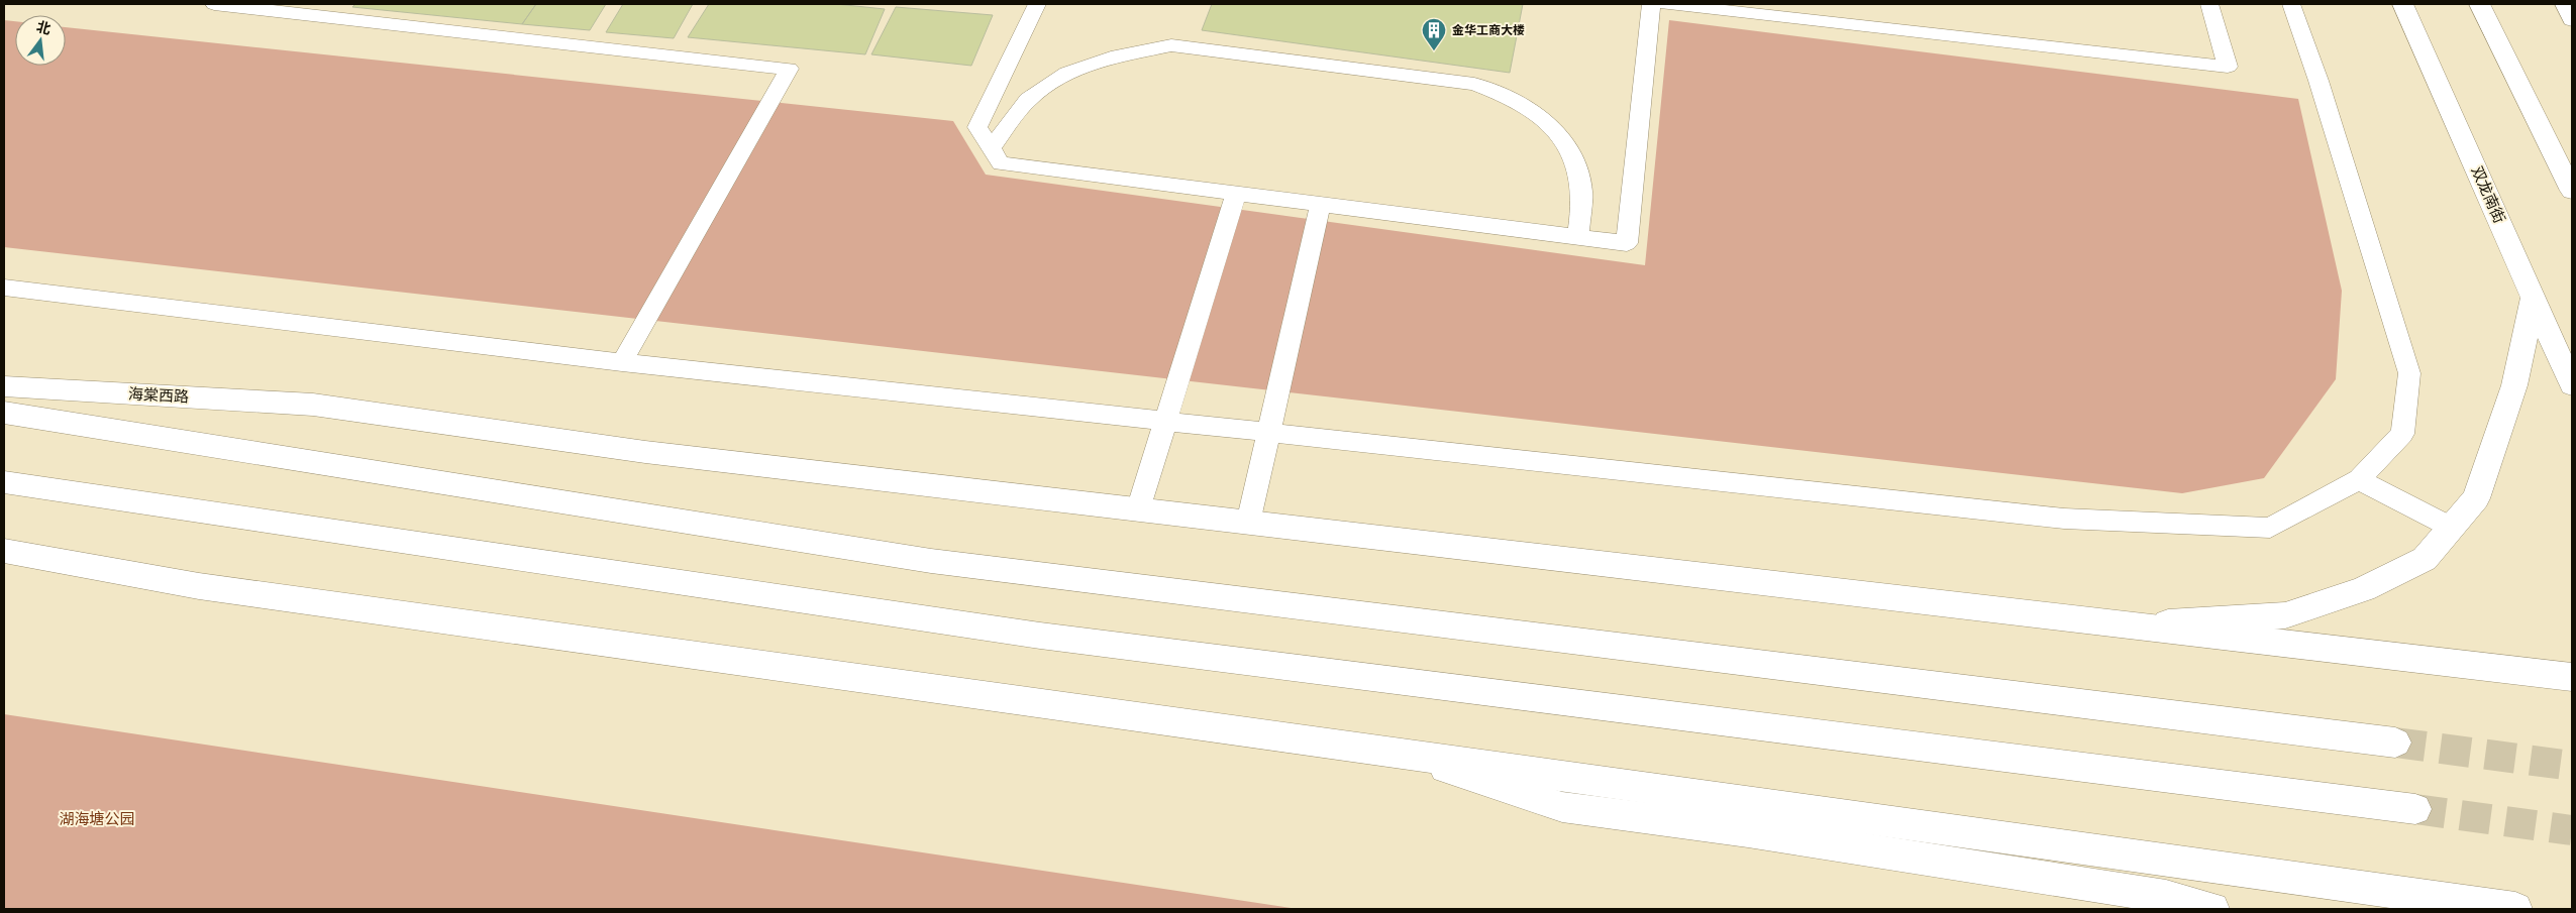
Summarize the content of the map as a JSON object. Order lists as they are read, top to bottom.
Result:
{
  "streets": {
    "main road": ["双龙南街", "海棠西路"]
  },
  "parks": ["湖海塘公园"],
  "places": {
    "building": ["金华工商大楼"]
  },
  "north": "top"
}
